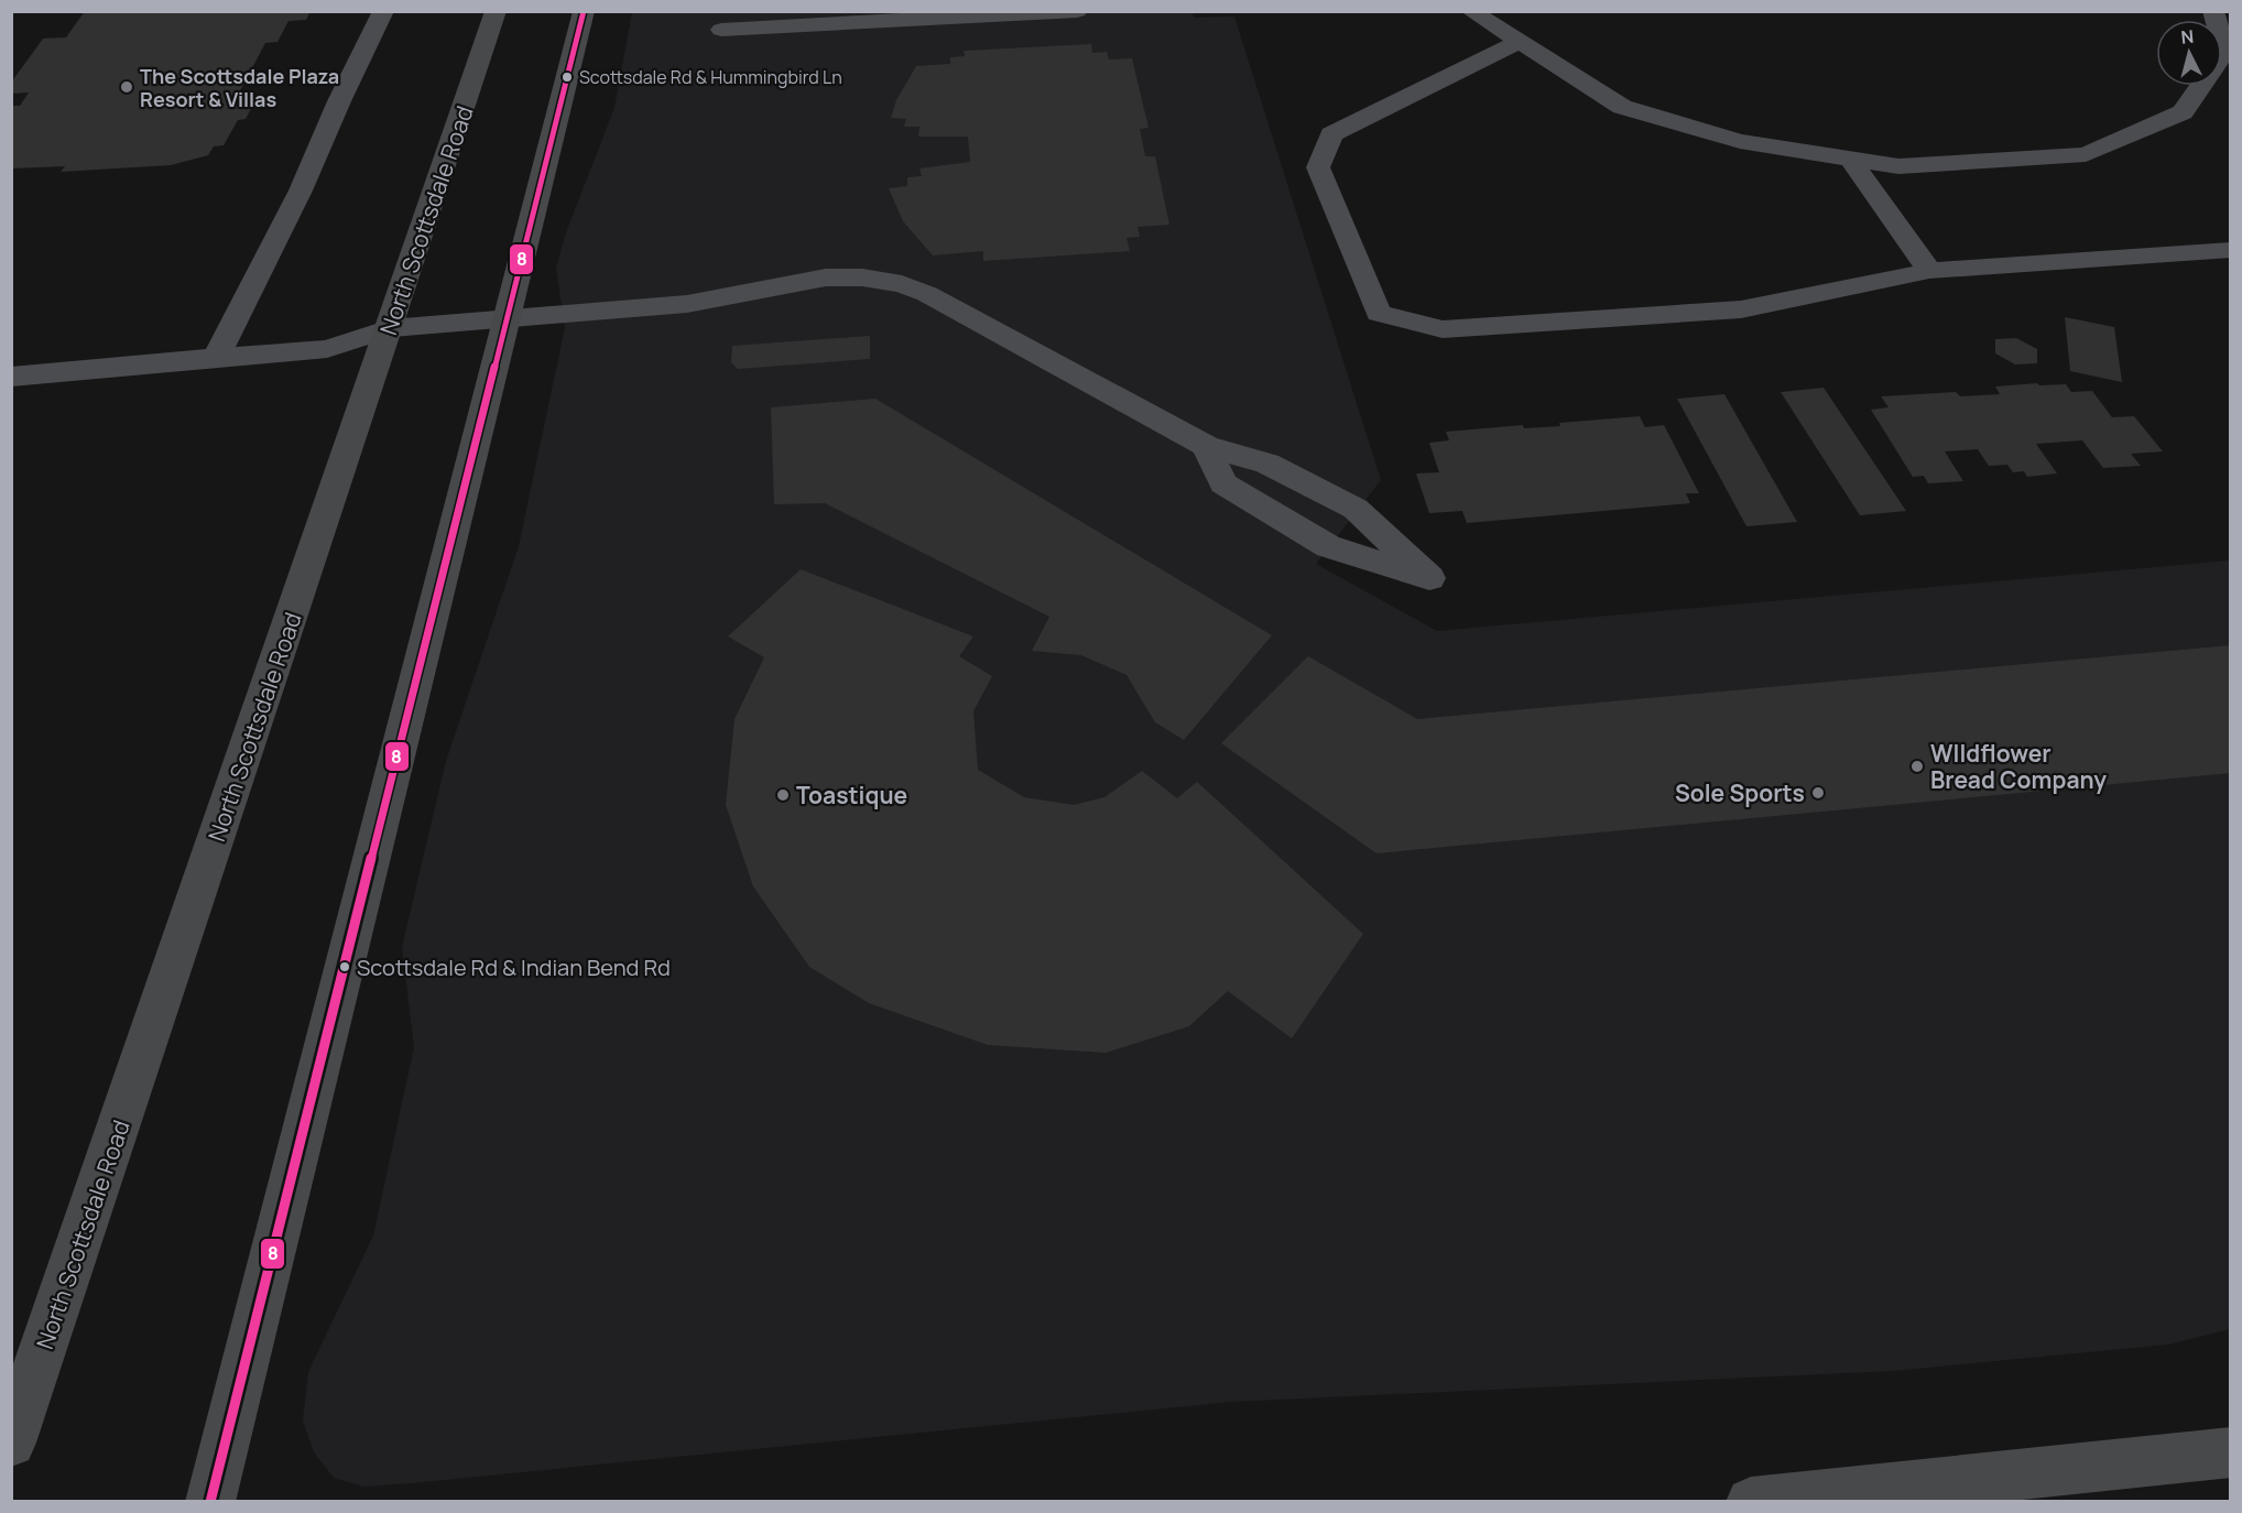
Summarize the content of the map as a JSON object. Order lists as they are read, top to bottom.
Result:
{
  "streets": {
    "main road": ["North Scottsdale Road"]
  },
  "places": [
    "Scottsdale Rd & Hummingbird Ln",
    "The Scottsdale Plaza Resort & Villas",
    "WIldflower Bread Company",
    "Sole Sports",
    "Toastique",
    "Scottsdale Rd & Indian Bend Rd"
  ],
  "lines": ["transit line 8"],
  "north": "top"
}
